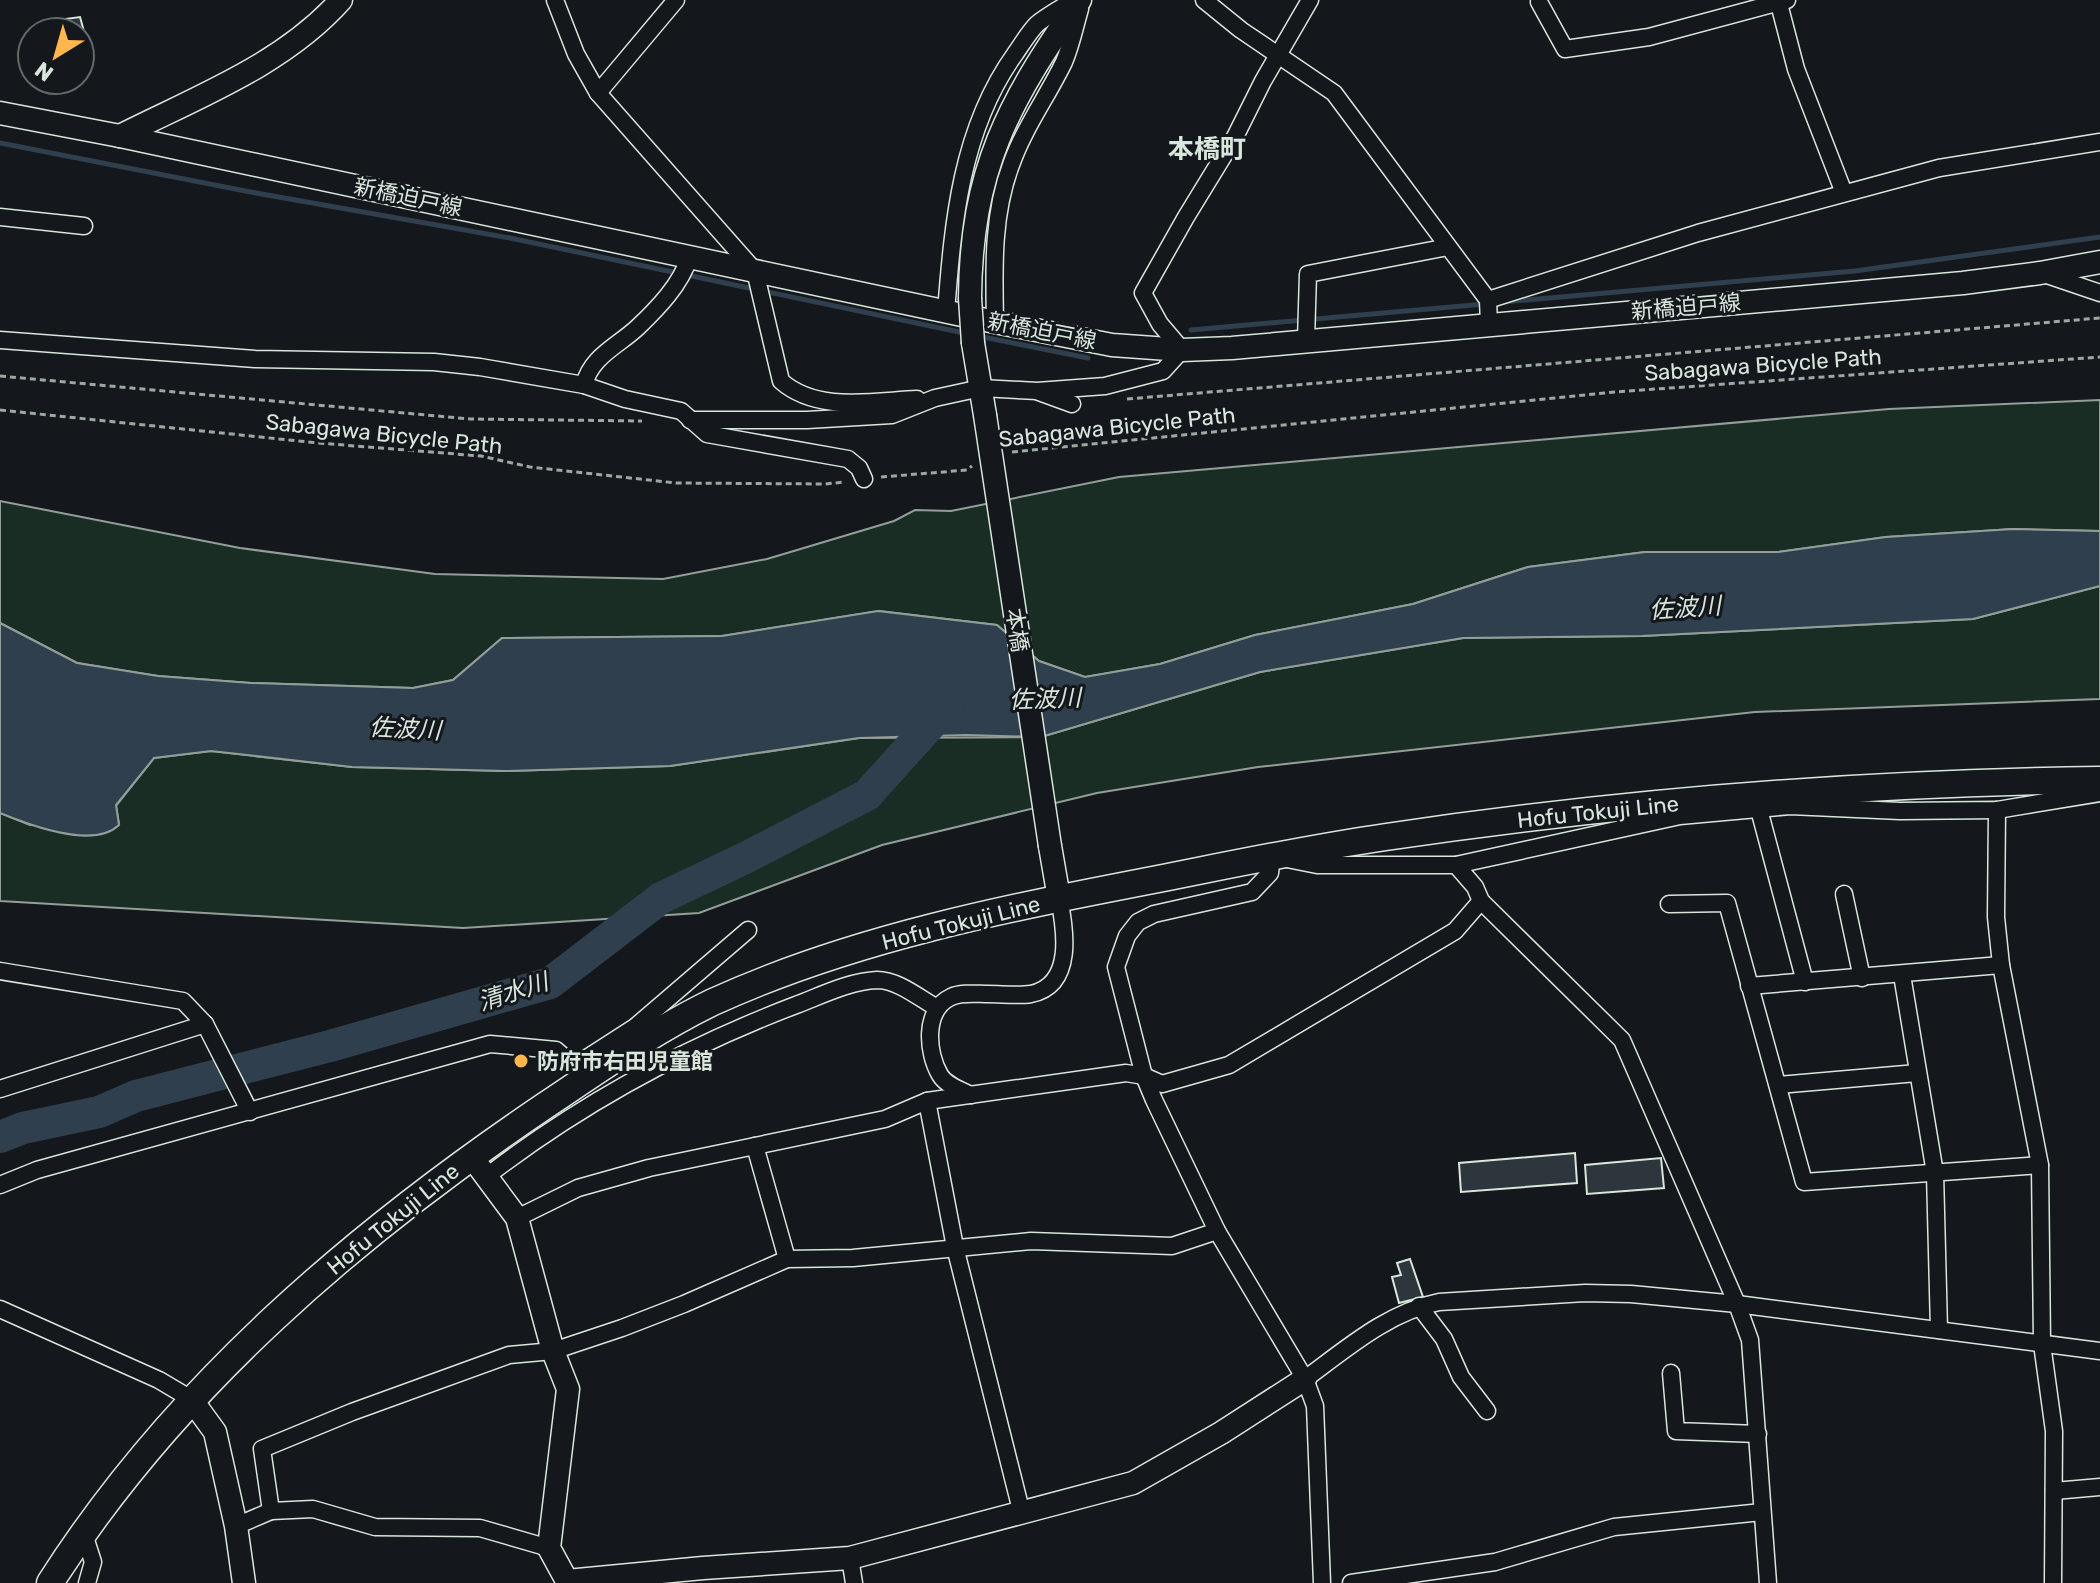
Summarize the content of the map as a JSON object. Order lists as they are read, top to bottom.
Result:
{
  "streets": {
    "main road": ["Hofu Tokuji Line"],
    "street": ["新橋迫戸線", "本橋"],
    "path": ["Sabagawa Bicycle Path"]
  },
  "crossings": [
    ["本橋", "Hofu Tokuji Line"]
  ],
  "districts": ["本橋町"],
  "water": ["佐波川", "清水川"],
  "places": ["防府市右田児童館"],
  "north": "bottom left"
}
